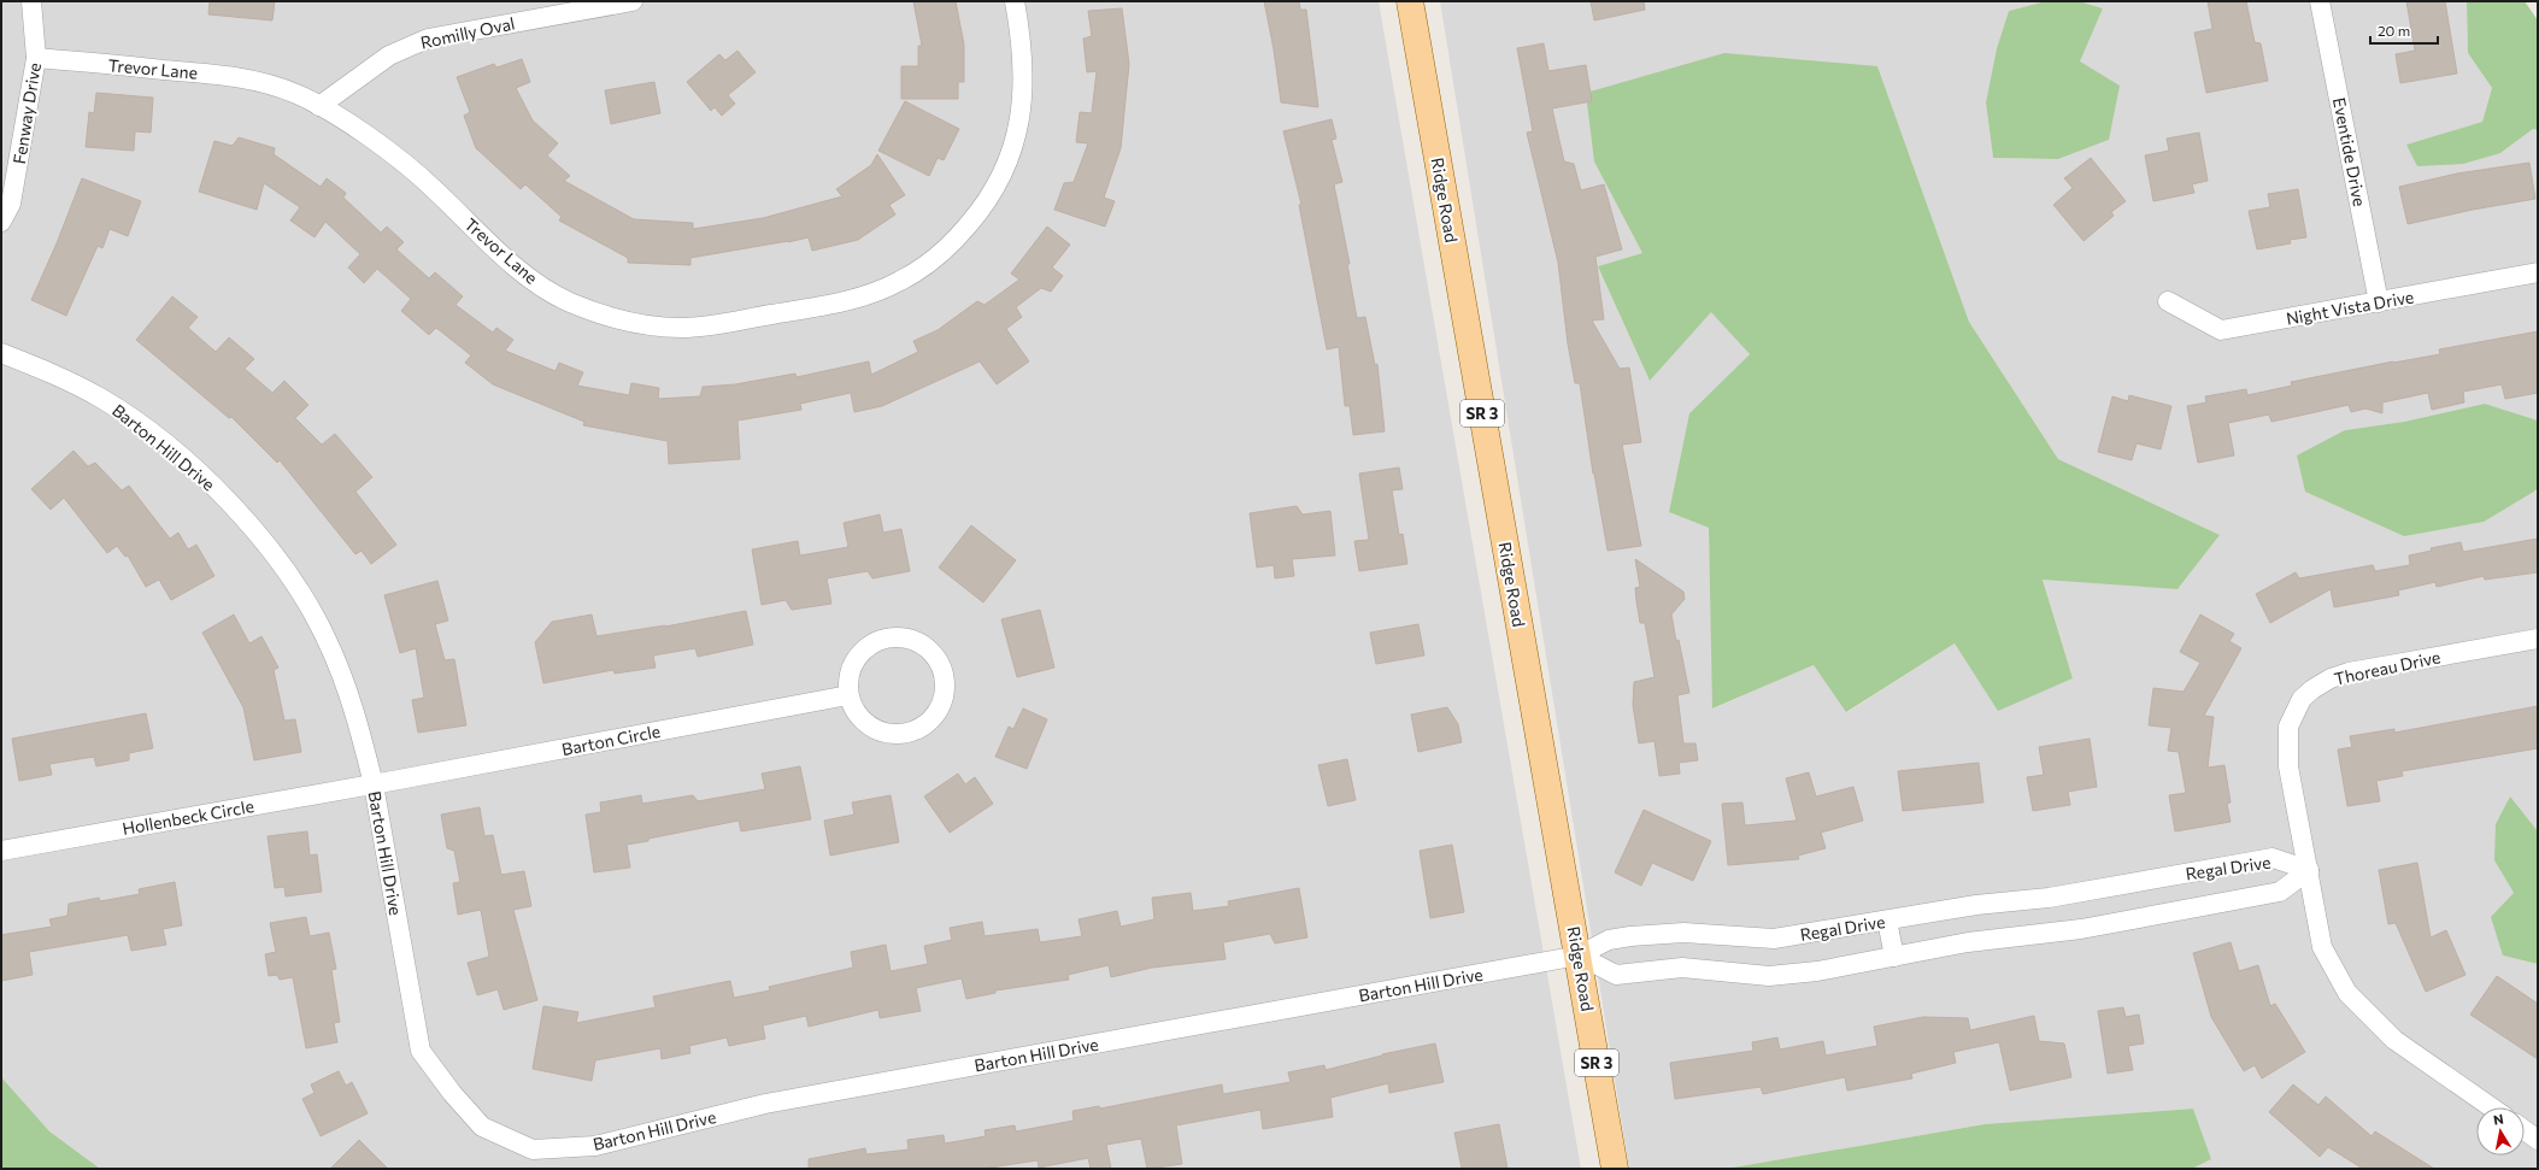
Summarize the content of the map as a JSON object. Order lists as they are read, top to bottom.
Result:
{
  "streets": {
    "main road": ["Ridge Road", "SR 3"],
    "street": [
      "Romilly Oval",
      "Trevor Lane",
      "Fenway Drive",
      "Eventide Drive",
      "Night Vista Drive",
      "Barton Hill Drive",
      "Thoreau Drive",
      "Barton Circle",
      "Hollenbeck Circle",
      "Regal Drive"
    ]
  },
  "crossings": [
    ["Romilly Oval", "Trevor Lane"],
    ["Trevor Lane", "Fenway Drive"],
    ["Eventide Drive", "Night Vista Drive"],
    ["Ridge Road", "Barton Hill Drive"],
    ["Ridge Road", "Regal Drive"],
    ["Barton Hill Drive", "Barton Circle"],
    ["Barton Hill Drive", "Hollenbeck Circle"],
    ["Barton Hill Drive", "Regal Drive"],
    ["Thoreau Drive", "Regal Drive"],
    ["Barton Circle", "Hollenbeck Circle"]
  ],
  "scale_bar": "20 m",
  "north": "top"
}
